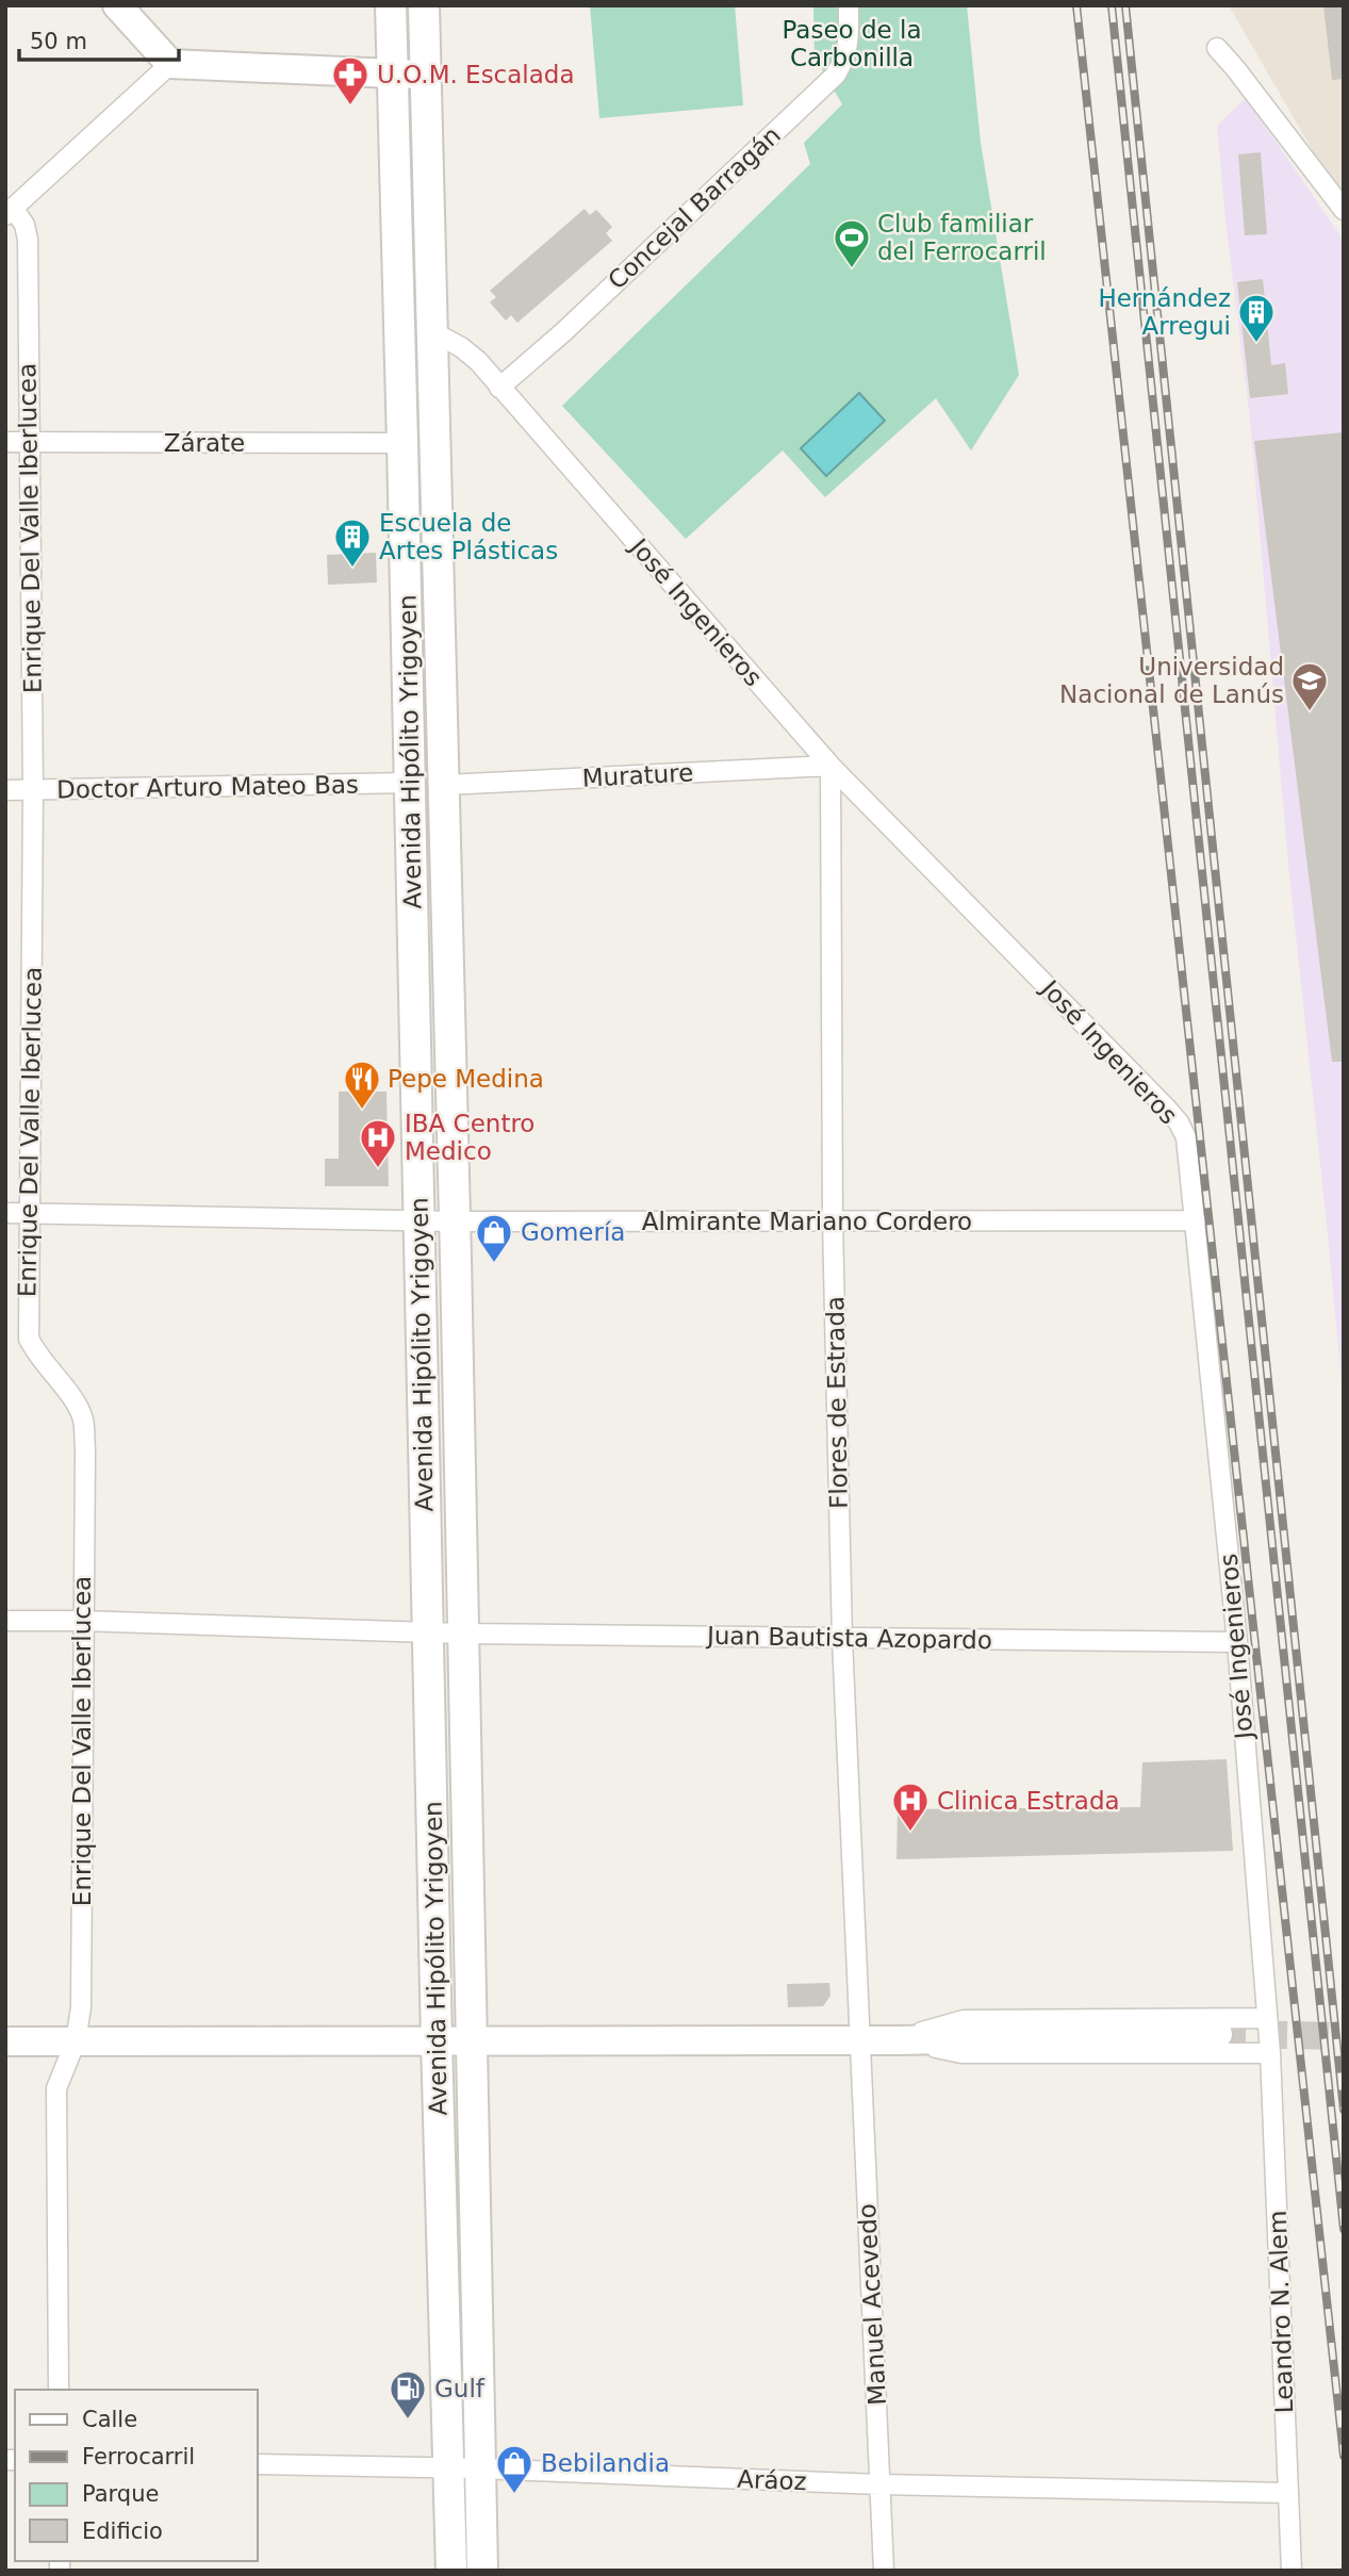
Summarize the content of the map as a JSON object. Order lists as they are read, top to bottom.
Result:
{
  "streets": {
    "main road": ["Avenida Hipólito Yrigoyen"],
    "street": [
      "Concejal Barragán",
      "Zárate",
      "Enrique Del Valle Iberlucea",
      "José Ingenieros",
      "Murature",
      "Doctor Arturo Mateo Bas",
      "Almirante Mariano Cordero",
      "Flores de Estrada",
      "Juan Bautista Azopardo",
      "Manuel Acevedo",
      "Leandro N. Alem",
      "Aráoz"
    ]
  },
  "crossings": [
    ["Concejal Barragán", "José Ingenieros"],
    ["Zárate", "Enrique Del Valle Iberlucea"],
    ["Zárate", "Avenida Hipólito Yrigoyen"],
    ["Enrique Del Valle Iberlucea", "Doctor Arturo Mateo Bas"],
    ["Enrique Del Valle Iberlucea", "Almirante Mariano Cordero"],
    ["Enrique Del Valle Iberlucea", "Juan Bautista Azopardo"],
    ["José Ingenieros", "Avenida Hipólito Yrigoyen"],
    ["José Ingenieros", "Murature"],
    ["José Ingenieros", "Almirante Mariano Cordero"],
    ["José Ingenieros", "Flores de Estrada"],
    ["José Ingenieros", "Juan Bautista Azopardo"],
    ["José Ingenieros", "Leandro N. Alem"],
    ["Avenida Hipólito Yrigoyen", "Murature"],
    ["Avenida Hipólito Yrigoyen", "Doctor Arturo Mateo Bas"],
    ["Avenida Hipólito Yrigoyen", "Almirante Mariano Cordero"],
    ["Avenida Hipólito Yrigoyen", "Juan Bautista Azopardo"],
    ["Avenida Hipólito Yrigoyen", "Aráoz"],
    ["Murature", "Flores de Estrada"],
    ["Almirante Mariano Cordero", "Flores de Estrada"],
    ["Flores de Estrada", "Juan Bautista Azopardo"],
    ["Flores de Estrada", "Manuel Acevedo"],
    ["Manuel Acevedo", "Aráoz"],
    ["Leandro N. Alem", "Aráoz"]
  ],
  "parks": ["Paseo de la Carbonilla"],
  "places": {
    "pharmacy": ["U.O.M. Escalada"],
    "sports": ["Club familiar del Ferrocarril"],
    "building": ["Hernández Arregui", "Escuela de Artes Plásticas"],
    "school or university": ["Universidad Nacional de Lanús"],
    "restaurant": ["Pepe Medina"],
    "hospital": ["IBA Centro Medico", "Clinica Estrada"],
    "shop": ["Gomería", "Bebilandia"],
    "fuel station": ["Gulf"]
  },
  "legend": [
    "Calle",
    "Ferrocarril",
    "Parque",
    "Edificio"
  ],
  "scale_bar": "50 m"
}
